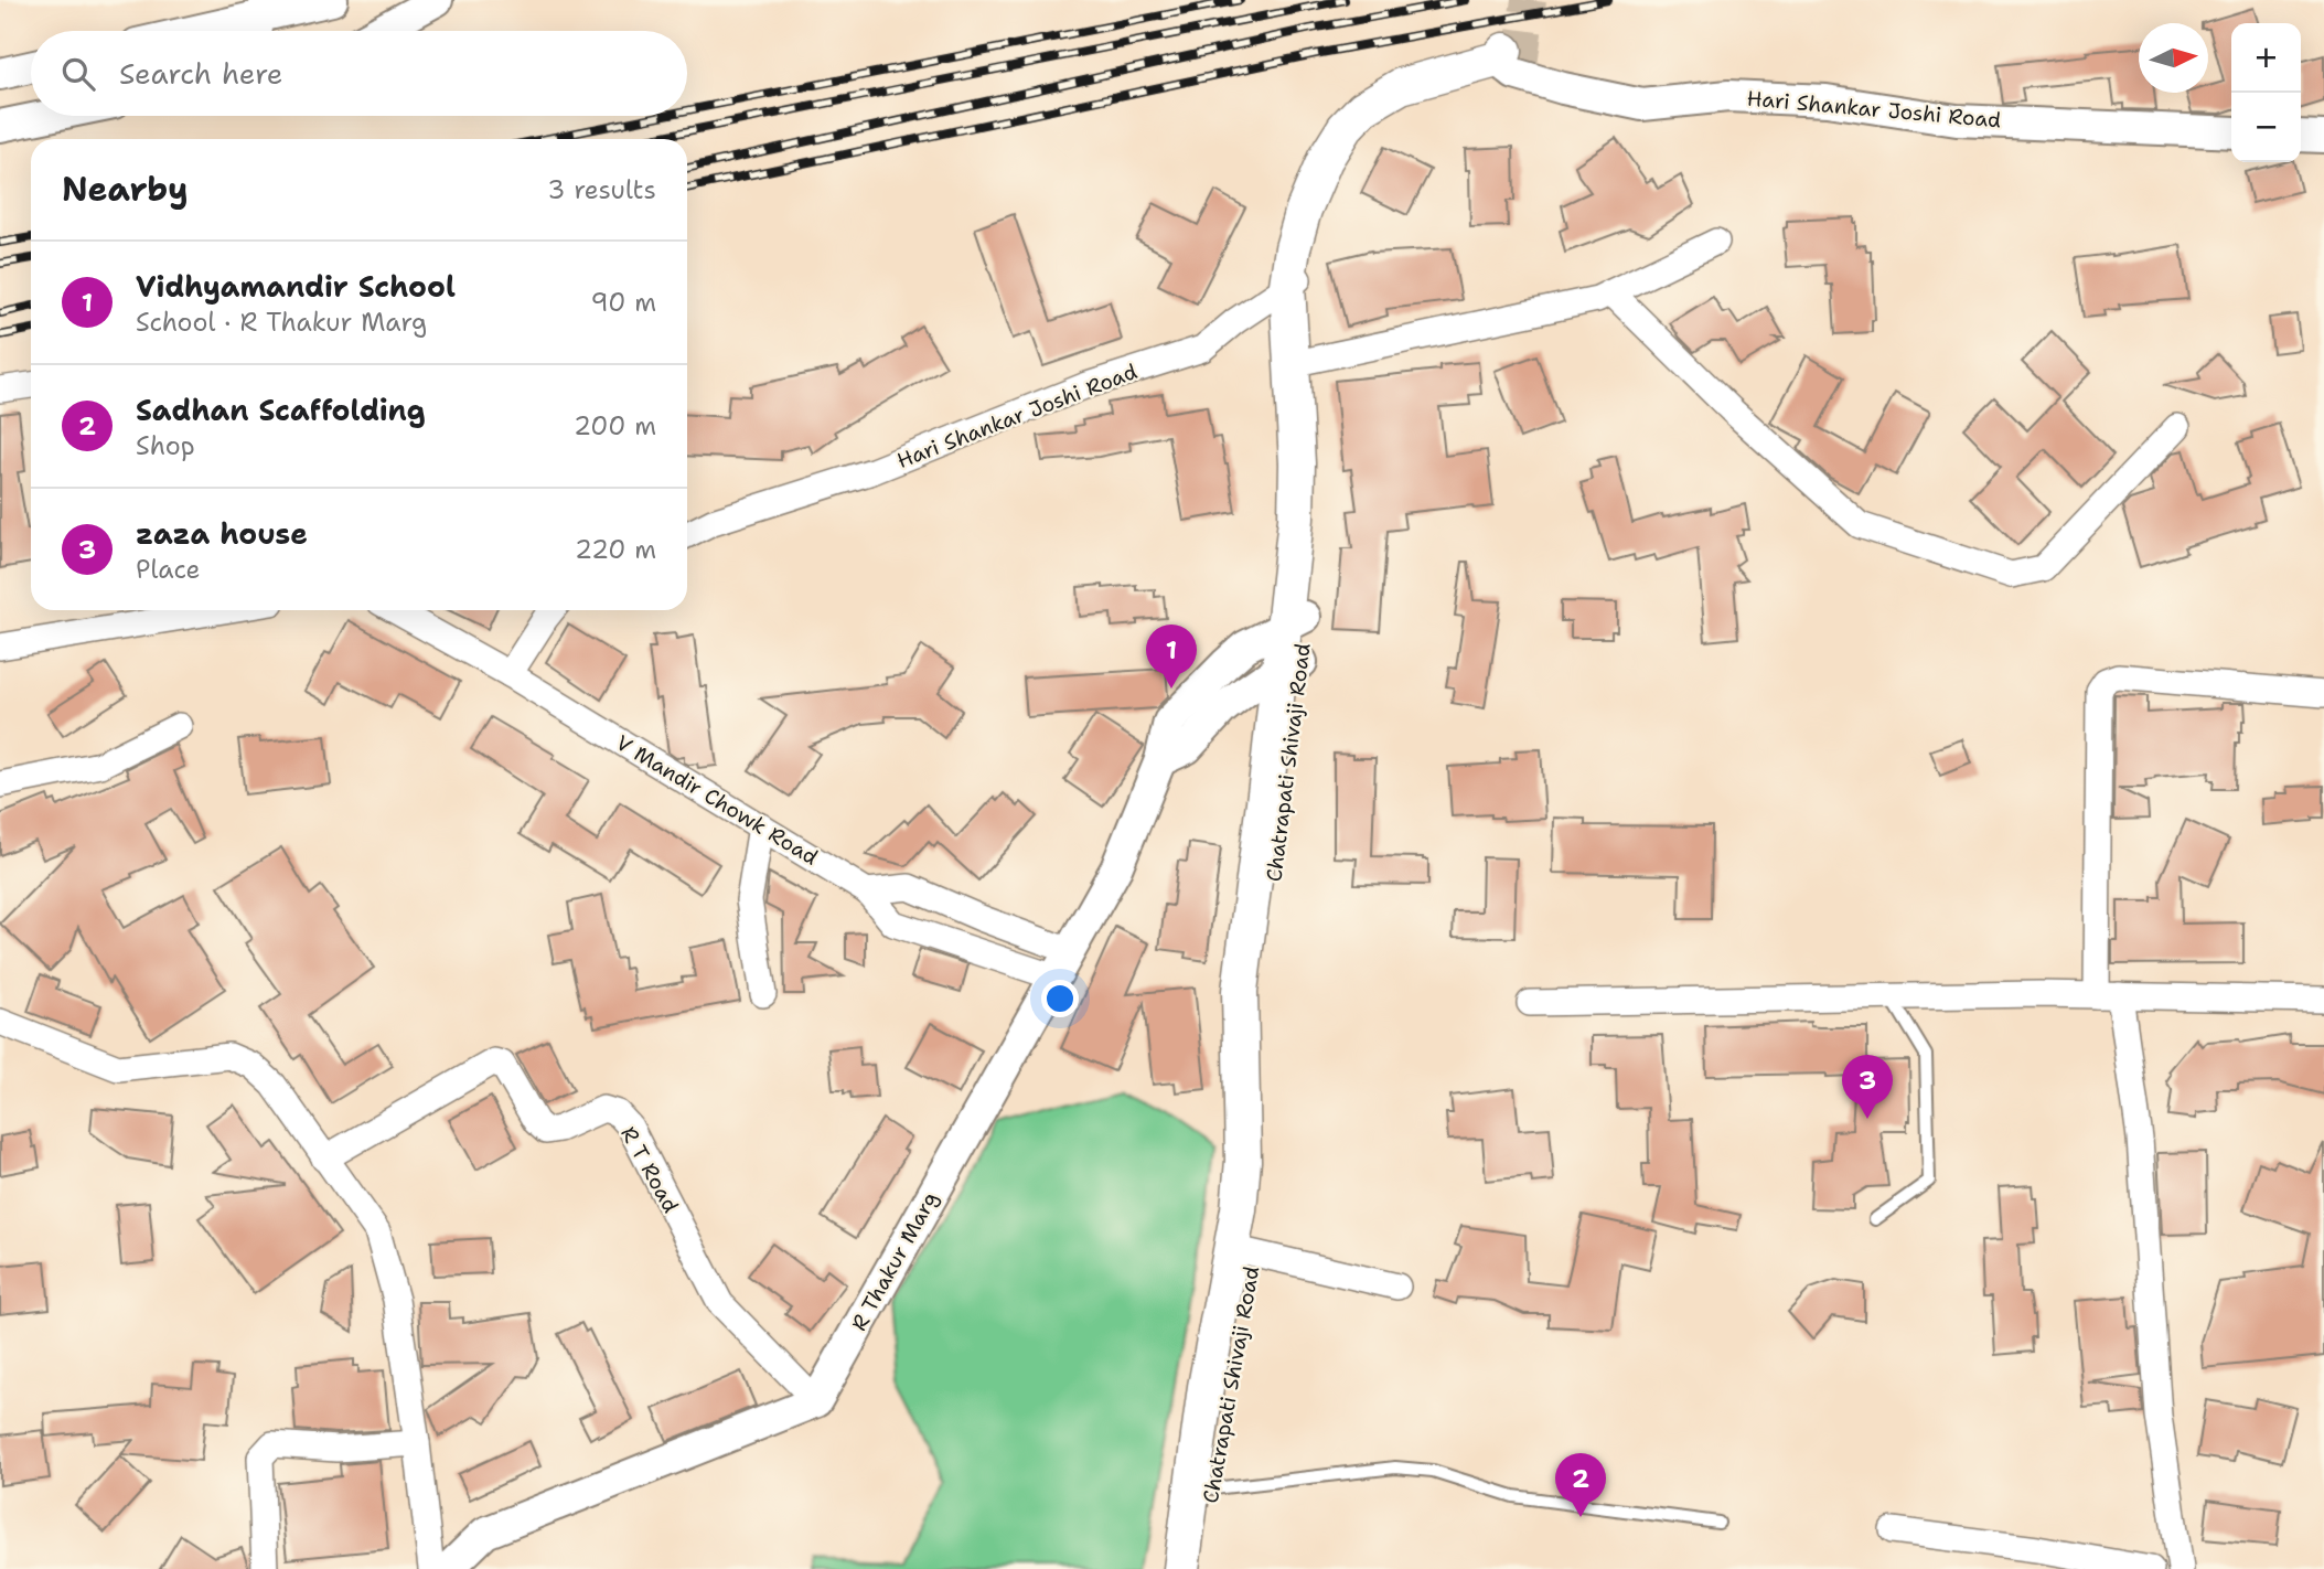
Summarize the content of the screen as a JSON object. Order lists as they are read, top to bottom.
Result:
{
  "streets": {
    "main road": ["Chatrapati Shivaji Road"],
    "street": [
      "Hari Shankar Joshi Road",
      "V Mandir Chowk Road",
      "R T Road",
      "R Thakur Marg"
    ]
  },
  "crossings": [
    ["V Mandir Chowk Road", "R Thakur Marg"],
    ["R T Road", "R Thakur Marg"]
  ],
  "north": "right",
  "page": {
    "map_buttons": ["+", "−"],
    "search": "Search here",
    "heading": ["Nearby", "3 results"],
    "list": [
      {
        "mark": "1",
        "name": "Vidhyamandir School",
        "note": "School · R Thakur Marg",
        "value": "90 m"
      },
      {
        "mark": "2",
        "name": "Sadhan Scaffolding",
        "note": "Shop",
        "value": "200 m"
      },
      {
        "mark": "3",
        "name": "zaza house",
        "note": "Place",
        "value": "220 m"
      }
    ],
    "pins": ["1", "3", "2"]
  }
}
